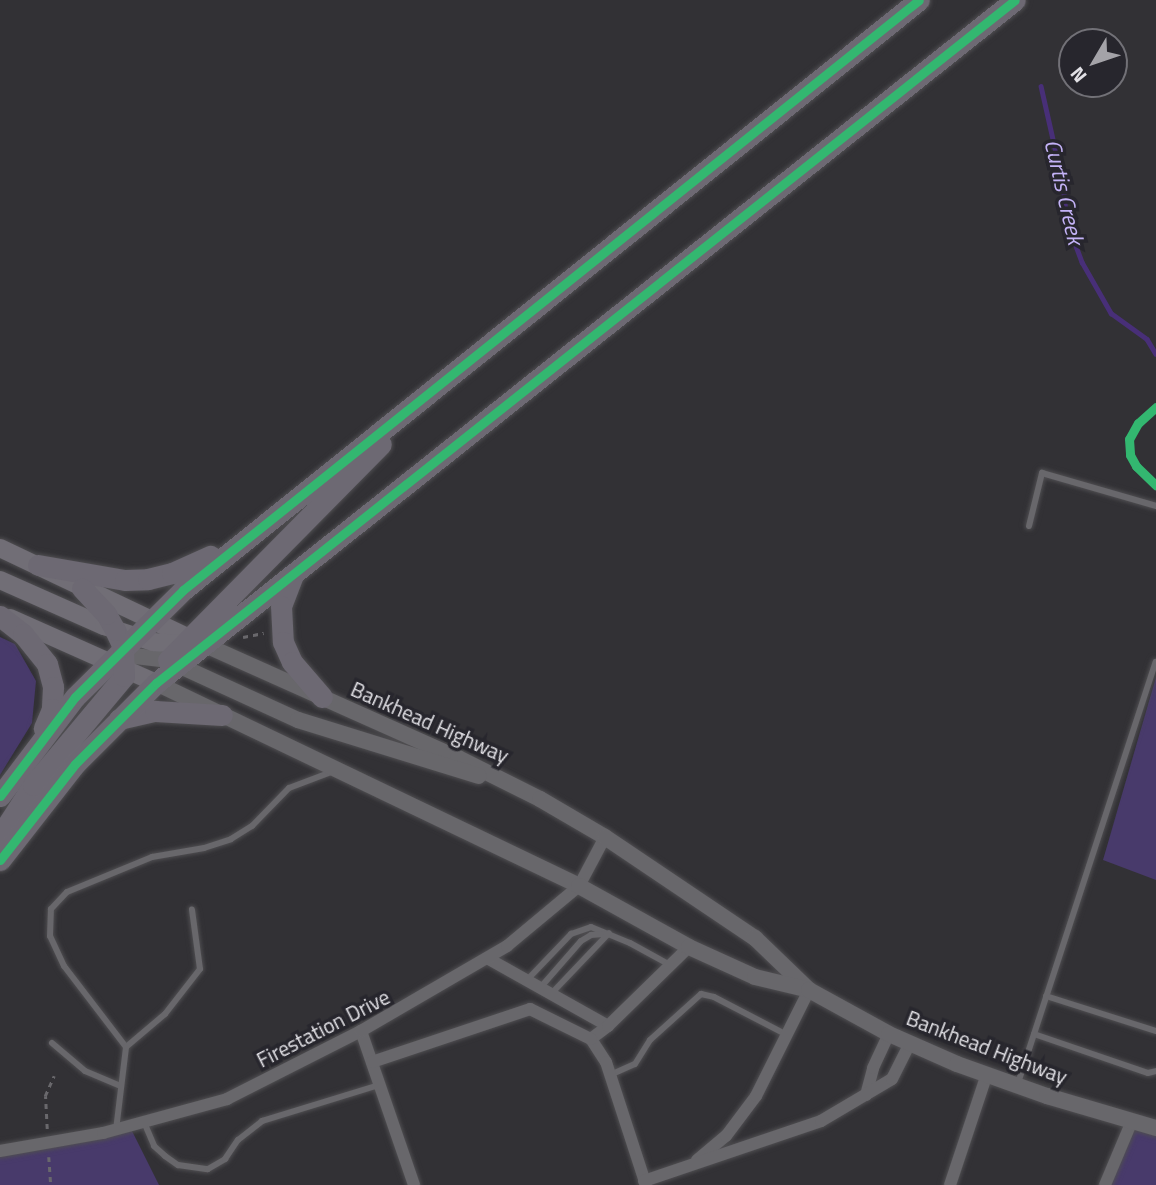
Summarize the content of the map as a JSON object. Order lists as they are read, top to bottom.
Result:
{
  "streets": {
    "main road": ["Bankhead Highway"],
    "street": ["Firestation Drive"]
  },
  "crossings": [
    ["Bankhead Highway", "Firestation Drive"]
  ],
  "water": ["Curtis Creek"],
  "north": "bottom left"
}
